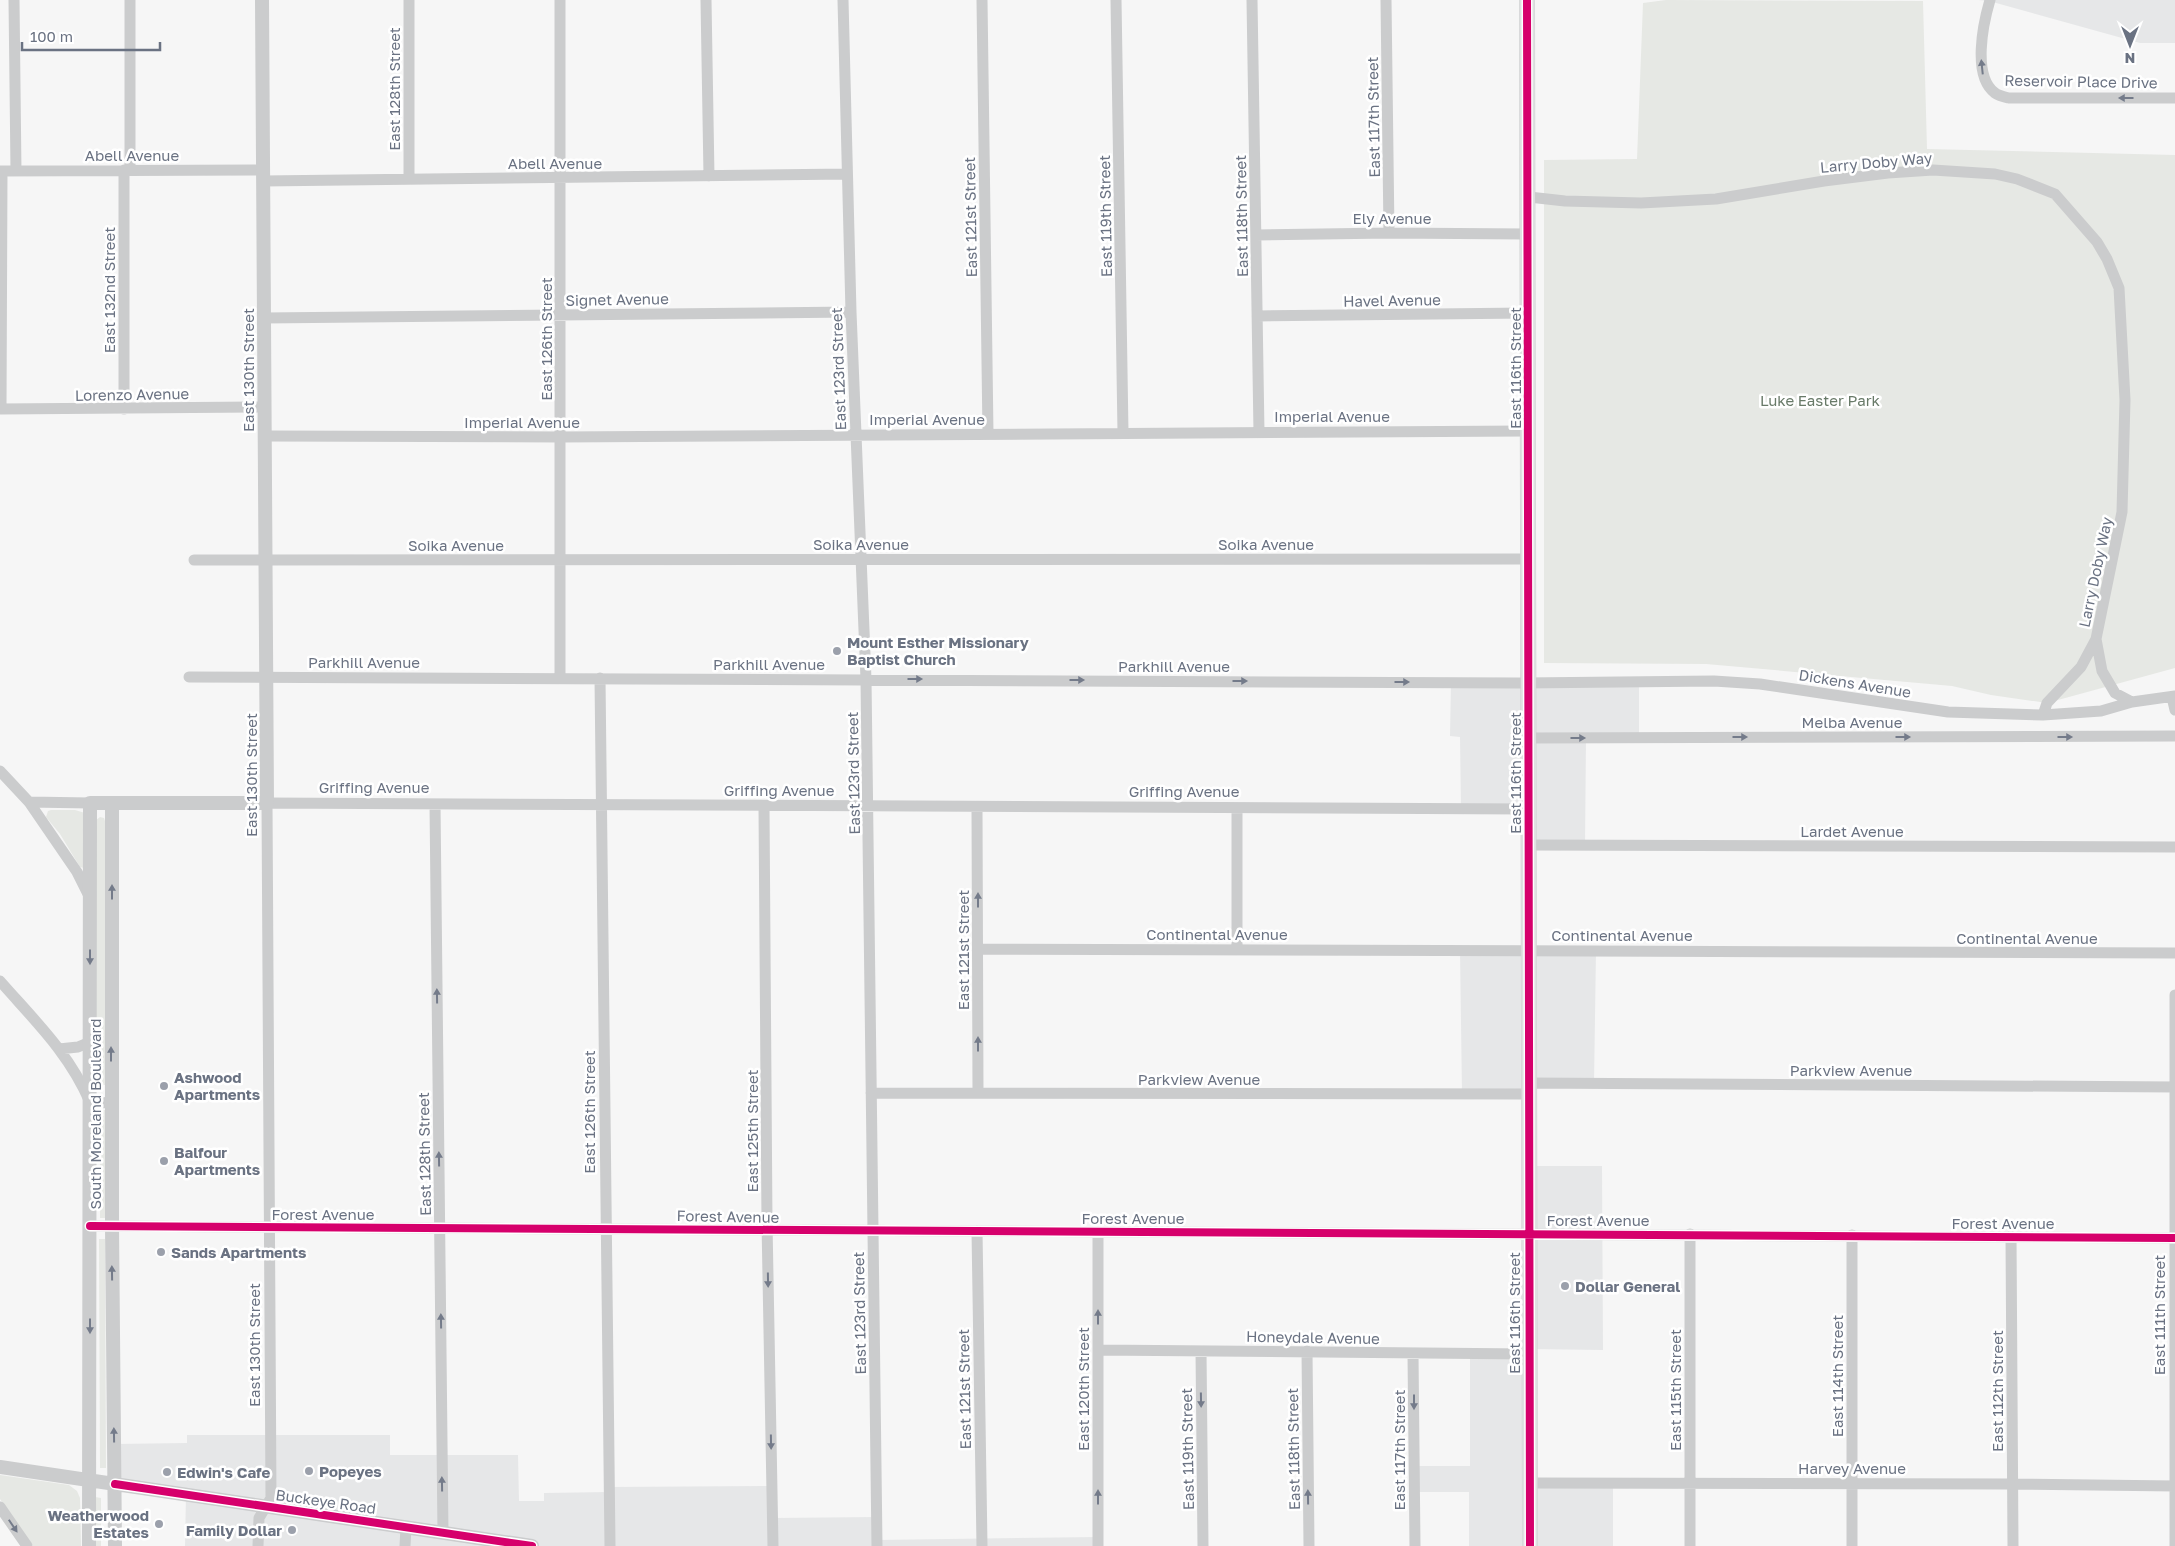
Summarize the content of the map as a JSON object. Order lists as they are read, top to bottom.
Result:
{
  "streets": {
    "main road": ["East 116th Street"],
    "street": [
      "Reservoir Place Drive",
      "East 128th Street",
      "East 117th Street",
      "Abell Avenue",
      "Larry Doby Way",
      "East 119th Street",
      "East 118th Street",
      "East 121st Street",
      "Ely Avenue",
      "East 132nd Street",
      "Signet Avenue",
      "Havel Avenue",
      "East 126th Street",
      "East 123rd Street",
      "East 130th Street",
      "Lorenzo Avenue",
      "Imperial Avenue",
      "Soika Avenue",
      "Parkhill Avenue",
      "Dickens Avenue",
      "Melba Avenue",
      "Griffing Avenue",
      "Lardet Avenue",
      "Continental Avenue",
      "Parkview Avenue",
      "South Moreland Boulevard",
      "East 125th Street",
      "Forest Avenue",
      "East 111th Street",
      "Honeydale Avenue",
      "East 114th Street",
      "East 120th Street",
      "East 115th Street",
      "East 112th Street",
      "Harvey Avenue",
      "Buckeye Road"
    ]
  },
  "crossings": [
    ["East 128th Street", "Abell Avenue"],
    ["East 128th Street", "Griffing Avenue"],
    ["East 128th Street", "Forest Avenue"],
    ["East 128th Street", "Buckeye Road"],
    ["East 117th Street", "Ely Avenue"],
    ["East 117th Street", "Honeydale Avenue"],
    ["Abell Avenue", "East 132nd Street"],
    ["Abell Avenue", "East 126th Street"],
    ["Abell Avenue", "East 123rd Street"],
    ["Abell Avenue", "East 130th Street"],
    ["Larry Doby Way", "East 116th Street"],
    ["Larry Doby Way", "Dickens Avenue"],
    ["East 119th Street", "Imperial Avenue"],
    ["East 119th Street", "Honeydale Avenue"],
    ["East 118th Street", "Ely Avenue"],
    ["East 118th Street", "Havel Avenue"],
    ["East 118th Street", "Imperial Avenue"],
    ["East 118th Street", "Honeydale Avenue"],
    ["East 121st Street", "Imperial Avenue"],
    ["East 121st Street", "Griffing Avenue"],
    ["East 121st Street", "Continental Avenue"],
    ["East 121st Street", "Parkview Avenue"],
    ["East 121st Street", "Forest Avenue"],
    ["Ely Avenue", "East 116th Street"],
    ["East 132nd Street", "Lorenzo Avenue"],
    ["Signet Avenue", "East 126th Street"],
    ["Signet Avenue", "East 123rd Street"],
    ["Signet Avenue", "East 130th Street"],
    ["Havel Avenue", "East 116th Street"],
    ["East 126th Street", "Imperial Avenue"],
    ["East 126th Street", "Soika Avenue"],
    ["East 126th Street", "Parkhill Avenue"],
    ["East 126th Street", "Griffing Avenue"],
    ["East 126th Street", "Forest Avenue"],
    ["East 116th Street", "Imperial Avenue"],
    ["East 116th Street", "Soika Avenue"],
    ["East 116th Street", "Parkhill Avenue"],
    ["East 116th Street", "Dickens Avenue"],
    ["East 116th Street", "Melba Avenue"],
    ["East 116th Street", "Griffing Avenue"],
    ["East 116th Street", "Lardet Avenue"],
    ["East 116th Street", "Continental Avenue"],
    ["East 116th Street", "Parkview Avenue"],
    ["East 116th Street", "Forest Avenue"],
    ["East 116th Street", "Honeydale Avenue"],
    ["East 116th Street", "Harvey Avenue"],
    ["East 123rd Street", "Imperial Avenue"],
    ["East 123rd Street", "Soika Avenue"],
    ["East 123rd Street", "Parkhill Avenue"],
    ["East 123rd Street", "Griffing Avenue"],
    ["East 123rd Street", "Parkview Avenue"],
    ["East 123rd Street", "Forest Avenue"],
    ["East 130th Street", "Lorenzo Avenue"],
    ["East 130th Street", "Imperial Avenue"],
    ["East 130th Street", "Soika Avenue"],
    ["East 130th Street", "Parkhill Avenue"],
    ["East 130th Street", "Griffing Avenue"],
    ["East 130th Street", "Forest Avenue"],
    ["East 130th Street", "Buckeye Road"],
    ["Parkhill Avenue", "Dickens Avenue"],
    ["Griffing Avenue", "South Moreland Boulevard"],
    ["Griffing Avenue", "East 125th Street"],
    ["Parkview Avenue", "East 111th Street"],
    ["South Moreland Boulevard", "Forest Avenue"],
    ["South Moreland Boulevard", "Buckeye Road"],
    ["East 125th Street", "Forest Avenue"],
    ["Forest Avenue", "East 111th Street"],
    ["Forest Avenue", "East 114th Street"],
    ["Forest Avenue", "East 120th Street"],
    ["Forest Avenue", "East 115th Street"],
    ["Forest Avenue", "East 112th Street"],
    ["East 111th Street", "Harvey Avenue"],
    ["Honeydale Avenue", "East 120th Street"],
    ["East 114th Street", "Harvey Avenue"],
    ["East 115th Street", "Harvey Avenue"],
    ["East 112th Street", "Harvey Avenue"]
  ],
  "one_way": [
    "East 128th Street",
    "East 117th Street",
    "Parkhill Avenue",
    "Melba Avenue",
    "East 125th Street",
    "East 120th Street"
  ],
  "parks": ["Luke Easter Park"],
  "places": [
    "Mount Esther Missionary Baptist Church",
    "Ashwood Apartments",
    "Balfour Apartments",
    "Sands Apartments",
    "Dollar General",
    "Popeyes",
    "Edwin's Cafe",
    "Weatherwood Estates",
    "Family Dollar"
  ],
  "scale_bar": "100 m",
  "north": "bottom"
}
